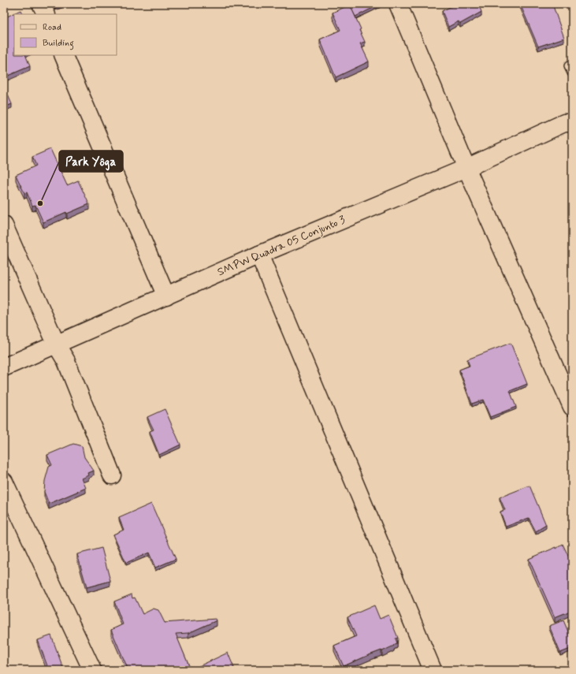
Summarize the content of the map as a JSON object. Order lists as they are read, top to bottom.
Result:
{
  "streets": {
    "street": ["SMPW Quadra 05 Conjunto 3"]
  },
  "places": ["Park Yôga"],
  "legend": ["Road", "Building"]
}
